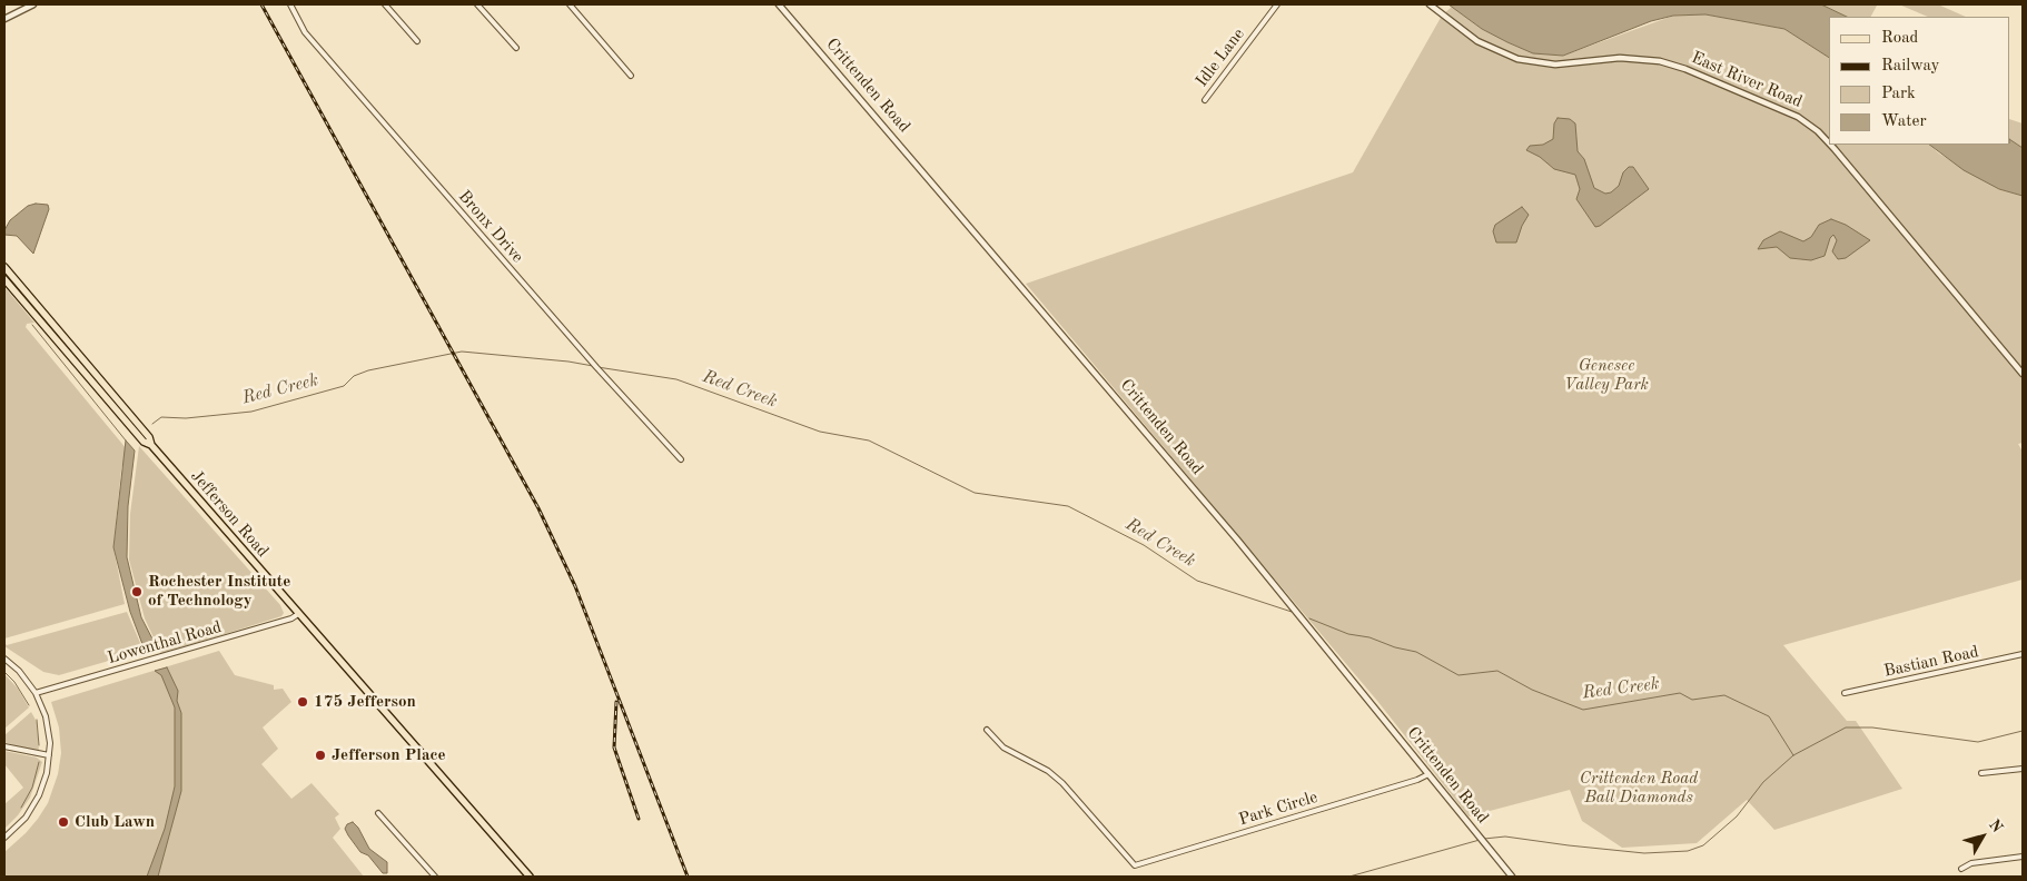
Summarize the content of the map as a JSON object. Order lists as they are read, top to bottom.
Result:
{
  "streets": {
    "main road": ["Jefferson Road"],
    "street": [
      "Idle Lane",
      "East River Road",
      "Crittenden Road",
      "Bronx Drive",
      "Lowenthal Road",
      "Bastian Road",
      "Park Circle"
    ]
  },
  "crossings": [
    ["Crittenden Road", "Park Circle"],
    ["Jefferson Road", "Lowenthal Road"]
  ],
  "water": ["Red Creek"],
  "parks": ["Genesee Valley Park", "Crittenden Road Ball Diamonds"],
  "places": [
    "Rochester Institute of Technology",
    "175 Jefferson",
    "Jefferson Place",
    "Club Lawn"
  ],
  "legend": [
    "Road",
    "Railway",
    "Park",
    "Water"
  ],
  "north": "top right"
}
